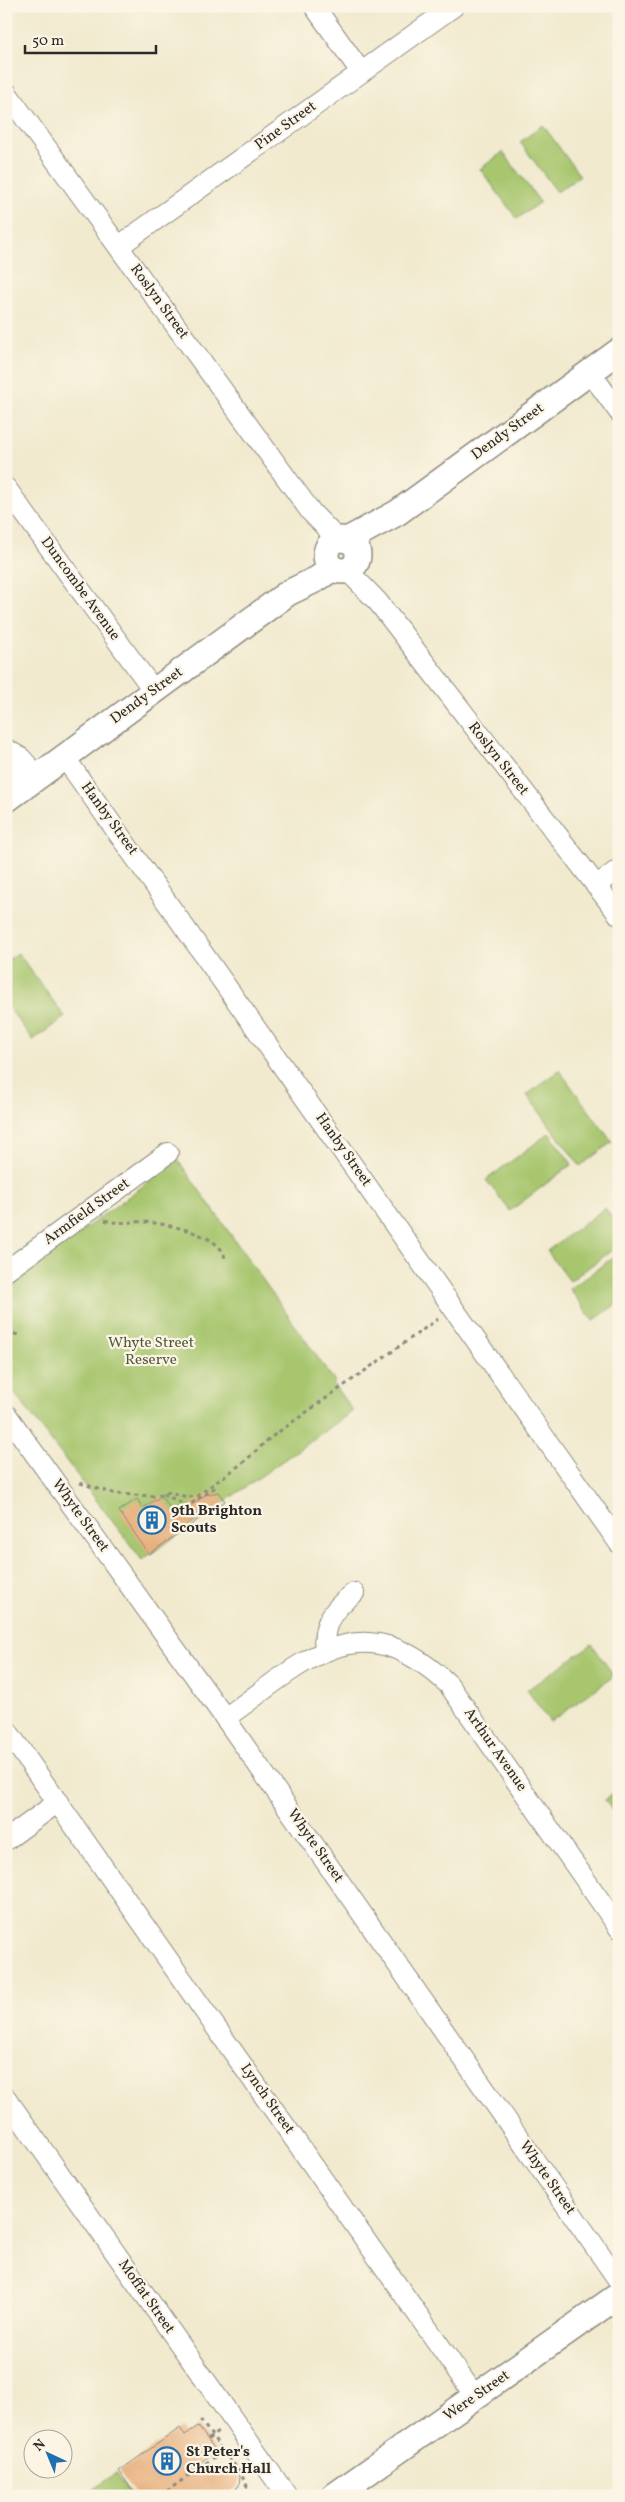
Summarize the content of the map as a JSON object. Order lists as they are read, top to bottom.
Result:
{
  "streets": {
    "street": [
      "Pine Street",
      "Roslyn Street",
      "Dendy Street",
      "Duncombe Avenue",
      "Hanby Street",
      "Armfield Street",
      "Whyte Street",
      "Arthur Avenue",
      "Lynch Street",
      "Moffat Street",
      "Were Street"
    ]
  },
  "crossings": [
    ["Pine Street", "Roslyn Street"],
    ["Roslyn Street", "Dendy Street"],
    ["Dendy Street", "Duncombe Avenue"],
    ["Dendy Street", "Hanby Street"],
    ["Whyte Street", "Arthur Avenue"],
    ["Lynch Street", "Were Street"]
  ],
  "parks": ["Whyte Street Reserve"],
  "places": {
    "building": ["9th Brighton Scouts", "St Peter's Church Hall"]
  },
  "scale_bar": "50 m",
  "north": "top left"
}
